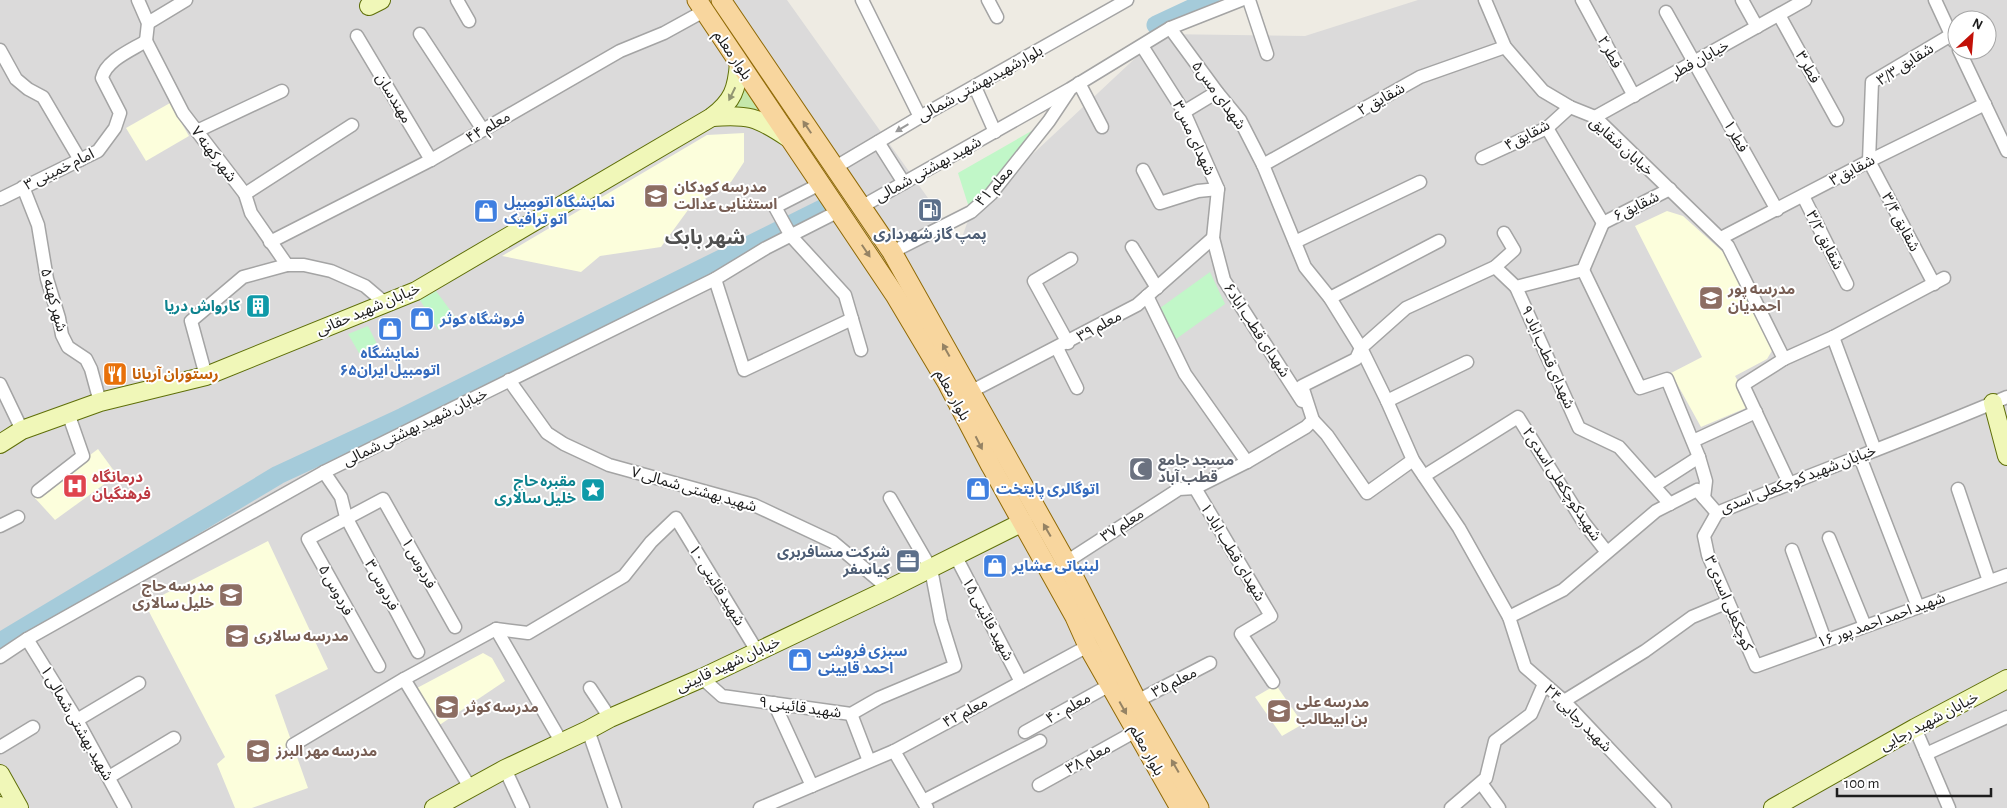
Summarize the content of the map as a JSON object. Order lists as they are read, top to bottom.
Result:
{
  "streets": {
    "main road": ["بلوار معلم"],
    "street": [
      "فطر ۲",
      "خیابان فطر",
      "شقایق ۳/۳",
      "فطر ۳",
      "بلوارشهیدبهشتی شمالی",
      "شهدای مس۵",
      "مهندسان",
      "شقایق ۲",
      "معلم ۴۴",
      "شقایق۴",
      "فطر ۱",
      "شهدای مس۳",
      "خیابان شقایق",
      "شهر کهنه ۷",
      "امام خمینی ۳",
      "شهید بهشتی شمالی",
      "شقایق۳",
      "معلم ۴۱",
      "شقایق۶",
      "شقایق ۳/۴",
      "شقایق ۳/۲",
      "شهر کهنه ۵",
      "خیابان شهید حقانی",
      "معلم ۳۹",
      "شهدای قطب اباد۶",
      "شهدای قطب اباد ۹",
      "خیابان شهید بهشتی شمالی",
      "خیابان شهید کوچکعلی اسدی",
      "شهیدکوچکعلی اسدی۲",
      "شهید بهشتی شمالی ۷",
      "معلم ۳۷",
      "شهدای قطب اباد ۱",
      "فردوس ۱",
      "فردوس ۳",
      "شهید قائینی ۱۰",
      "فردوس ۵",
      "کوچکعلی اسدی ۳",
      "شهید قائینی ۱۵",
      "شهید احمد احمد پور ۱۶",
      "خیابان شهید قایینی",
      "معلم ۳۵",
      "شهید قائینی ۹",
      "معلم ۴۰",
      "معلم ۴۲",
      "شهید رجایی ۲۴",
      "خیابان شهید رجایی",
      "شهید بهشتی شمالی ۱",
      "معلم ۳۸"
    ]
  },
  "crossings": [
    ["فطر ۲", "خیابان فطر"],
    ["بلوار معلم", "بلوارشهیدبهشتی شمالی"],
    ["بلوار معلم", "معلم ۴۴"],
    ["بلوار معلم", "شهید بهشتی شمالی"],
    ["بلوار معلم", "معلم ۴۱"],
    ["بلوار معلم", "معلم ۳۹"],
    ["بلوار معلم", "خیابان شهید بهشتی شمالی"],
    ["بلوار معلم", "معلم ۳۷"],
    ["بلوار معلم", "خیابان شهید قایینی"],
    ["بلوار معلم", "معلم ۳۵"],
    ["بلوار معلم", "معلم ۴۰"],
    ["بلوار معلم", "معلم ۴۲"],
    ["بلوار معلم", "معلم ۳۸"],
    ["خیابان فطر", "فطر ۳"],
    ["خیابان فطر", "فطر ۱"],
    ["خیابان فطر", "خیابان شقایق"],
    ["شقایق ۳/۳", "شقایق۳"],
    ["شقایق ۳/۳", "شقایق ۳/۴"],
    ["شهدای مس۵", "شقایق ۲"],
    ["شهدای مس۵", "شهید رجایی ۲۴"],
    ["مهندسان", "معلم ۴۴"],
    ["شقایق ۲", "خیابان شقایق"],
    ["معلم ۴۴", "شهر کهنه ۷"],
    ["شقایق۴", "خیابان شقایق"],
    ["فطر ۱", "شقایق۳"],
    ["شهدای مس۳", "معلم ۳۹"],
    ["شهدای مس۳", "شهدای قطب اباد۶"],
    ["خیابان شقایق", "شقایق۳"],
    ["خیابان شقایق", "شقایق۶"],
    ["شهر کهنه ۷", "امام خمینی ۳"],
    ["امام خمینی ۳", "شهر کهنه ۵"],
    ["شقایق۳", "شقایق ۳/۴"],
    ["شقایق۳", "شقایق ۳/۲"],
    ["شهر کهنه ۵", "خیابان شهید حقانی"],
    ["معلم ۳۹", "شهدای قطب اباد۶"],
    ["خیابان شهید بهشتی شمالی", "شهید بهشتی شمالی ۷"],
    ["خیابان شهید بهشتی شمالی", "فردوس ۳"],
    ["خیابان شهید بهشتی شمالی", "شهید بهشتی شمالی ۱"],
    ["خیابان شهید کوچکعلی اسدی", "شهیدکوچکعلی اسدی۲"],
    ["خیابان شهید کوچکعلی اسدی", "کوچکعلی اسدی ۳"],
    ["خیابان شهید کوچکعلی اسدی", "شهید رجایی ۲۴"],
    ["شهیدکوچکعلی اسدی۲", "شهید رجایی ۲۴"],
    ["شهید بهشتی شمالی ۷", "خیابان شهید قایینی"],
    ["معلم ۳۷", "شهدای قطب اباد ۱"],
    ["فردوس ۱", "فردوس ۳"],
    ["فردوس ۱", "فردوس ۵"],
    ["فردوس ۳", "فردوس ۵"],
    ["شهید قائینی ۱۰", "خیابان شهید قایینی"],
    ["کوچکعلی اسدی ۳", "شهید احمد احمد پور ۱۶"],
    ["شهید قائینی ۱۵", "خیابان شهید قایینی"],
    ["شهید قائینی ۱۵", "معلم ۴۲"],
    ["خیابان شهید قایینی", "شهید قائینی ۹"]
  ],
  "districts": ["شهر بابک"],
  "places": {
    "school or university": [
      "مدرسه کودکان استثنایی عدالت",
      "مدرسه پور احمدیان",
      "مدرسه حاج خلیل سالاری",
      "مدرسه سالاری",
      "مدرسه کوثر",
      "مدرسه علی بن ابیطالب",
      "مدرسه مهر البرز"
    ],
    "fuel station": ["پمپ گاز شهرداری"],
    "shop": [
      "نمایشگاه اتومبیل اتو ترافیک",
      "فروشگاه کوثر",
      "نمایشگاه اتومبیل ایران۶۵",
      "اتوگالری پایتخت",
      "لبنیاتی عشایر",
      "سبزی فروشی احمد قایینی"
    ],
    "building": ["کارواش دریا"],
    "restaurant": ["رستوران آریانا"],
    "mosque": ["مسجد جامع قطب آباد"],
    "hospital": ["درمانگاه فرهنگیان"],
    "place": ["مقبره حاج خلیل سالاری"],
    "office": ["شرکت مسافربری کیاسفر"]
  },
  "scale_bar": "100 m",
  "north": "top right"
}
